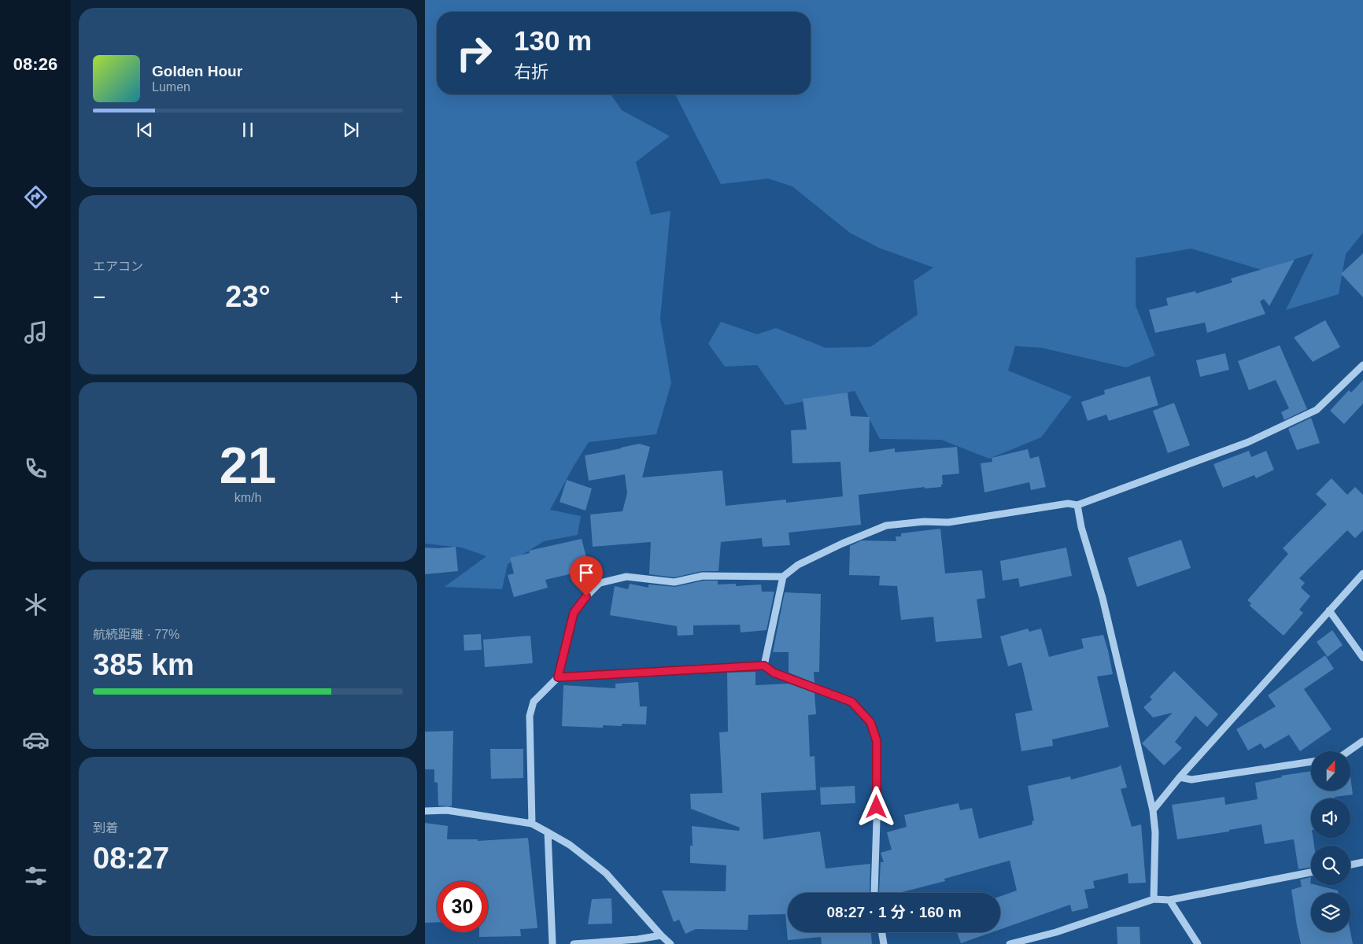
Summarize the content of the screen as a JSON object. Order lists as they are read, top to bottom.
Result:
{
  "north": "top",
  "page": {
    "tabs": "08:26",
    "turn": ["130 m", "右折"],
    "song": ["Golden Hour", "Lumen"],
    "tile": [
      "エアコン",
      ["21", "km/h"],
      ["航続距離 · 77%", "385 km"],
      ["到着", "08:27"]
    ],
    "heat": ["−", "23°", "+"],
    "limit": "30",
    "trip": "08:27 · 1 分 · 160 m"
  }
}
